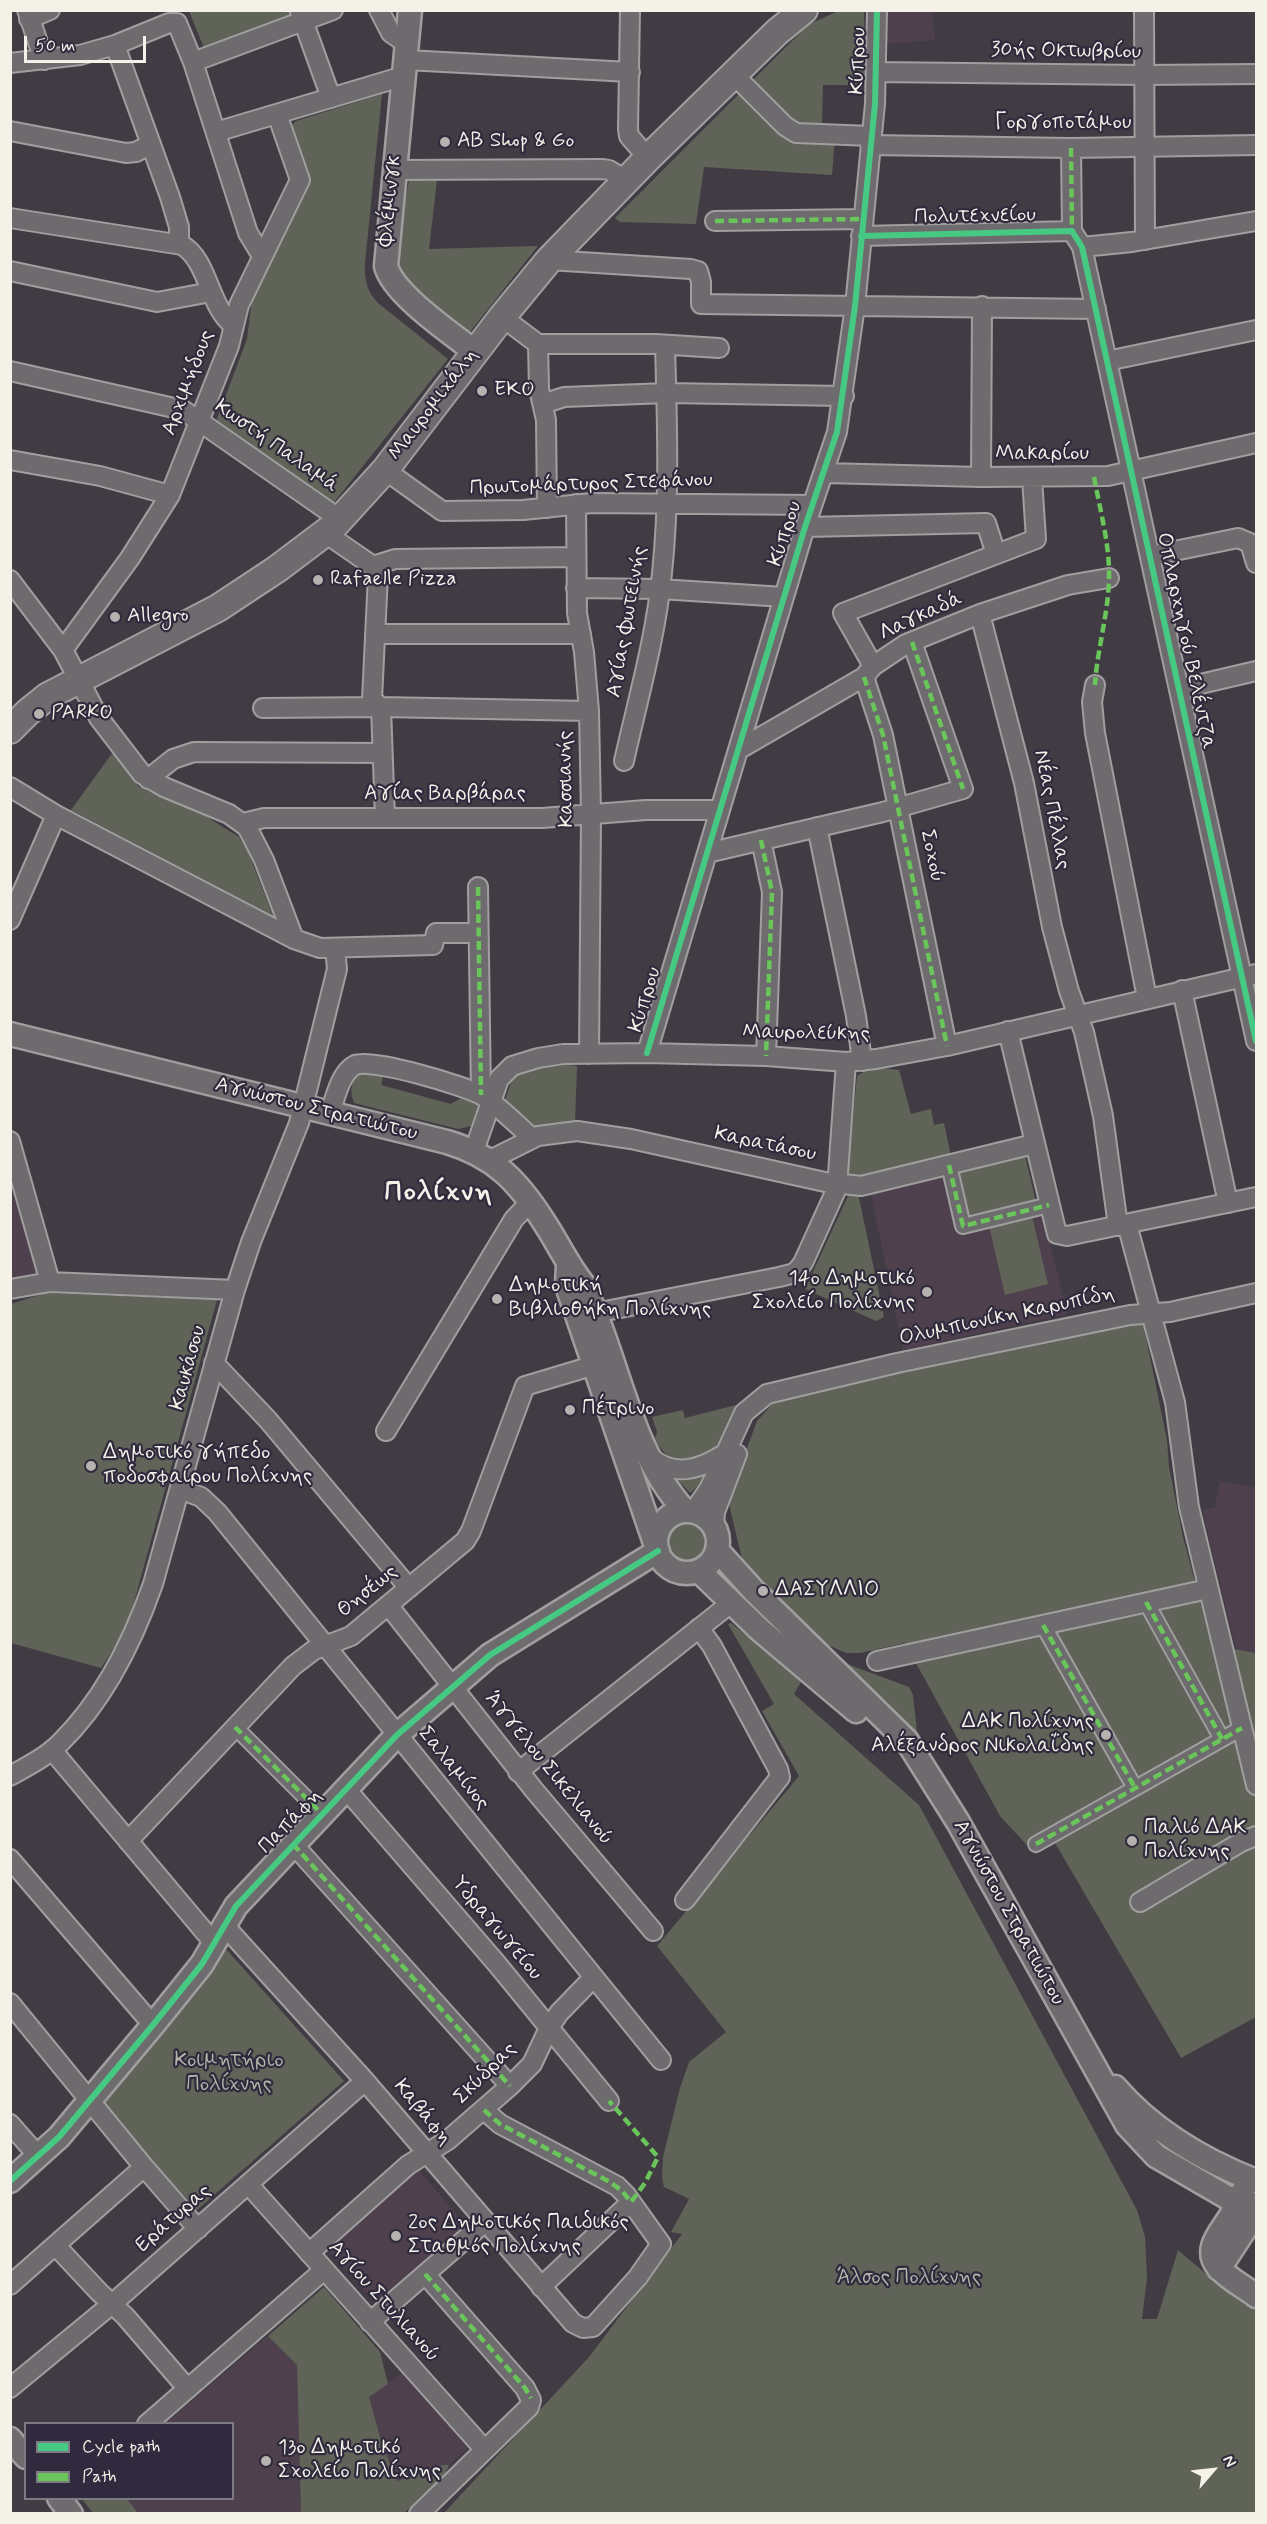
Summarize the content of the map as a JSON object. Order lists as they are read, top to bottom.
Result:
{
  "streets": {
    "main road": ["Μαυρομιχάλη"],
    "street": [
      "30ής Οκτωβρίου",
      "Κύπρου",
      "Γοργοποτάμου",
      "Φλέμινγκ",
      "Πολυτεχνείου",
      "Αρχιμήδους",
      "Κωστή Παλαμά",
      "Μακαρίου",
      "Πρωτομάρτυρος Στεφάνου",
      "Λαγκαδά",
      "Αγίας Φωτεινής",
      "Οπλαρχηγού Βελέντζα",
      "Κασσιανής",
      "Αγίας Βαρβάρας",
      "Νέας Πέλλας",
      "Σοχού",
      "Μαυρολεύκης",
      "Αγνώστου Στρατιώτου",
      "Καρατάσου",
      "Ολυμπιονίκη Καρυπίδη",
      "Καυκάσου",
      "Θησέως",
      "Σαλαμίνος",
      "Άγγελου Σικελιανού",
      "Παπάφη",
      "Υδραγωγείου",
      "Σκύδρας",
      "Καβάφη",
      "Εράτυρας",
      "Αγίου Στυλιανού"
    ]
  },
  "crossings": [
    ["30ής Οκτωβρίου", "Κύπρου"],
    ["Κύπρου", "Γοργοποτάμου"],
    ["Κύπρου", "Πολυτεχνείου"],
    ["Κύπρου", "Μακαρίου"],
    ["Κύπρου", "Πρωτομάρτυρος Στεφάνου"],
    ["Κύπρου", "Λαγκαδά"],
    ["Κύπρου", "Αγίας Βαρβάρας"],
    ["Κύπρου", "Μαυρολεύκης"],
    ["Γοργοποτάμου", "Μαυρομιχάλη"],
    ["Φλέμινγκ", "Μαυρομιχάλη"],
    ["Αρχιμήδους", "Κωστή Παλαμά"],
    ["Μαυρομιχάλη", "Κωστή Παλαμά"],
    ["Μαυρομιχάλη", "Πρωτομάρτυρος Στεφάνου"],
    ["Μακαρίου", "Οπλαρχηγού Βελέντζα"],
    ["Πρωτομάρτυρος Στεφάνου", "Αγίας Φωτεινής"],
    ["Πρωτομάρτυρος Στεφάνου", "Κασσιανής"],
    ["Λαγκαδά", "Νέας Πέλλας"],
    ["Λαγκαδά", "Σοχού"],
    ["Οπλαρχηγού Βελέντζα", "Μαυρολεύκης"],
    ["Κασσιανής", "Αγίας Βαρβάρας"],
    ["Κασσιανής", "Μαυρολεύκης"],
    ["Νέας Πέλλας", "Μαυρολεύκης"],
    ["Νέας Πέλλας", "Ολυμπιονίκη Καρυπίδη"],
    ["Σοχού", "Μαυρολεύκης"],
    ["Μαυρολεύκης", "Αγνώστου Στρατιώτου"],
    ["Μαυρολεύκης", "Καρατάσου"],
    ["Αγνώστου Στρατιώτου", "Καρατάσου"],
    ["Αγνώστου Στρατιώτου", "Ολυμπιονίκη Καρυπίδη"],
    ["Αγνώστου Στρατιώτου", "Καυκάσου"],
    ["Αγνώστου Στρατιώτου", "Θησέως"],
    ["Αγνώστου Στρατιώτου", "Παπάφη"],
    ["Ολυμπιονίκη Καρυπίδη", "Παπάφη"],
    ["Καυκάσου", "Σαλαμίνος"],
    ["Καυκάσου", "Καβάφη"],
    ["Θησέως", "Σαλαμίνος"],
    ["Θησέως", "Άγγελου Σικελιανού"],
    ["Θησέως", "Καβάφη"],
    ["Σαλαμίνος", "Παπάφη"],
    ["Σαλαμίνος", "Σκύδρας"],
    ["Άγγελου Σικελιανού", "Παπάφη"],
    ["Παπάφη", "Υδραγωγείου"],
    ["Παπάφη", "Καβάφη"],
    ["Υδραγωγείου", "Σκύδρας"],
    ["Σκύδρας", "Καβάφη"],
    ["Σκύδρας", "Αγίου Στυλιανού"],
    ["Καβάφη", "Εράτυρας"],
    ["Εράτυρας", "Αγίου Στυλιανού"]
  ],
  "districts": ["Πολίχνη"],
  "parks": ["Κοιμητήριο Πολίχνης", "Άλσος Πολίχνης"],
  "places": [
    "ΑΒ Shop & Go",
    "EKO",
    "Rafaelle Pizza",
    "Allegro",
    "PARKO",
    "14ο Δημοτικό Σχολείο Πολίχνης",
    "Δημοτική Βιβλιοθήκη Πολίχνης",
    "Πέτρινο",
    "Δημοτικό γήπεδο ποδοσφαίρου Πολίχνης",
    "ΔΑΣΥΛΛΙΟ",
    "ΔΑΚ Πολίχνης Αλέξανδρος Νικολαΐδης",
    "Παλιό ΔΑΚ Πολίχνης",
    "2ος Δημοτικός Παιδικός Σταθμός Πολίχνης",
    "13ο Δημοτικό Σχολείο Πολίχνης"
  ],
  "legend": ["Cycle path", "Path"],
  "scale_bar": "50 m",
  "north": "top right"
}
